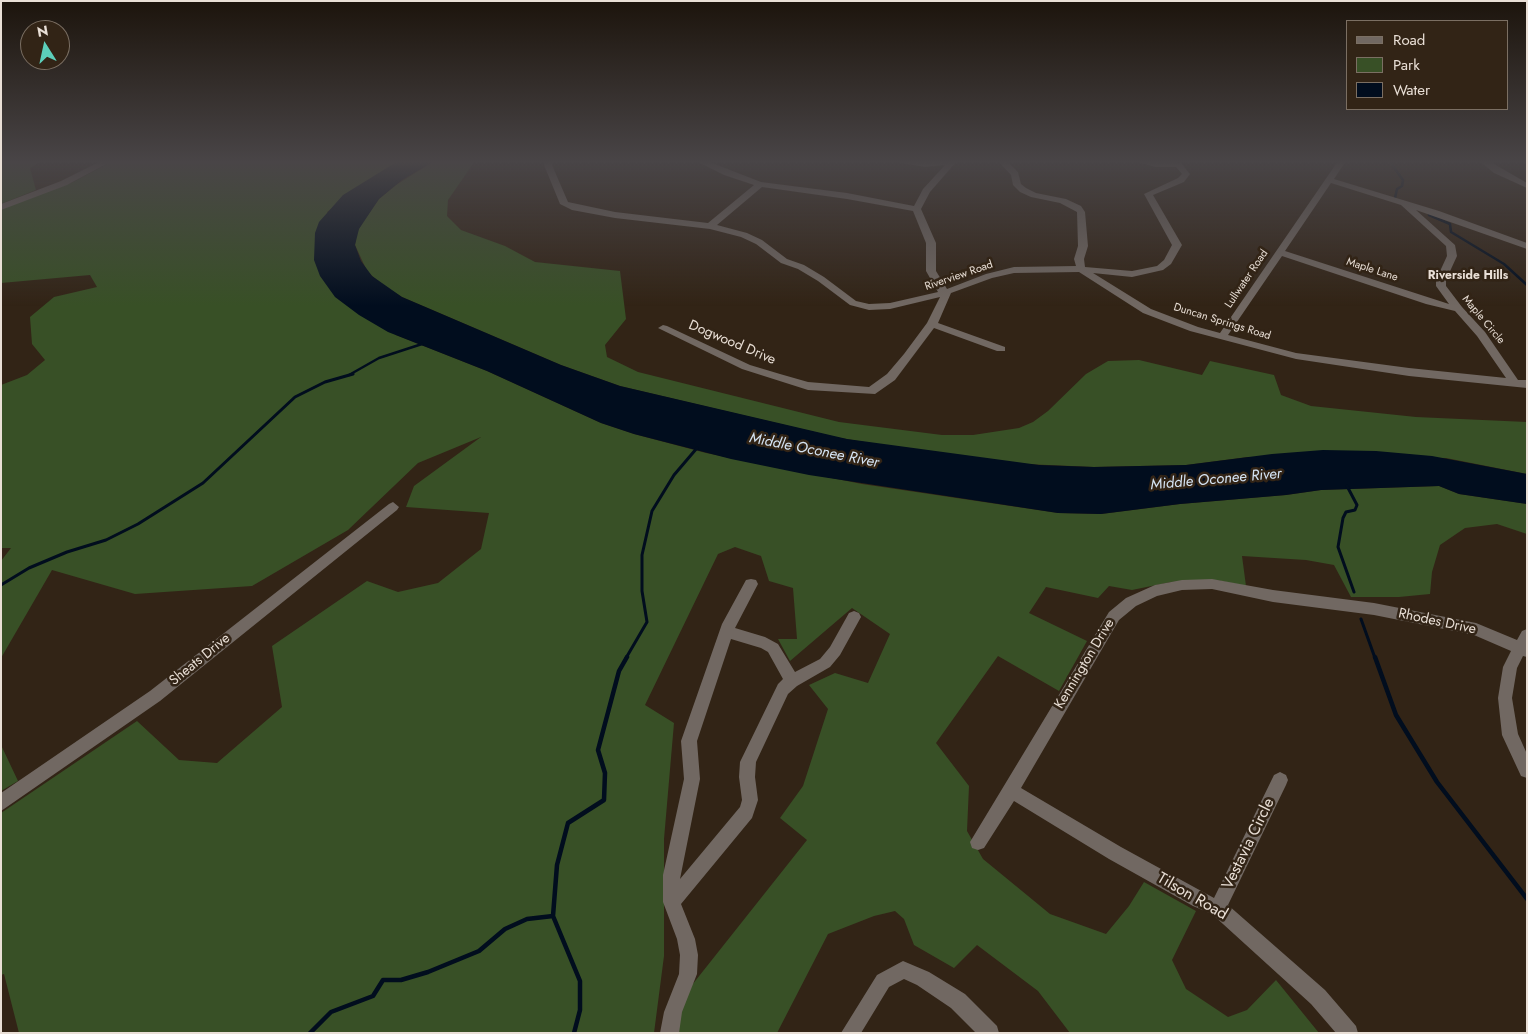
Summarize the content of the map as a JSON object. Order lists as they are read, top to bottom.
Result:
{
  "streets": {
    "street": [
      "Maple Lane",
      "Riverview Road",
      "Lullwater Road",
      "Maple Circle",
      "Duncan Springs Road",
      "Dogwood Drive",
      "Rhodes Drive",
      "Sheats Drive",
      "Kennington Drive",
      "Vestavia Circle",
      "Tilson Road"
    ]
  },
  "crossings": [
    ["Maple Lane", "Lullwater Road"],
    ["Maple Lane", "Maple Circle"],
    ["Riverview Road", "Duncan Springs Road"],
    ["Riverview Road", "Dogwood Drive"],
    ["Lullwater Road", "Duncan Springs Road"],
    ["Maple Circle", "Duncan Springs Road"],
    ["Rhodes Drive", "Kennington Drive"],
    ["Kennington Drive", "Tilson Road"],
    ["Vestavia Circle", "Tilson Road"]
  ],
  "districts": ["Riverside Hills"],
  "water": ["Middle Oconee River"],
  "legend": ["Road", "Park", "Water"],
  "north": "top"
}
